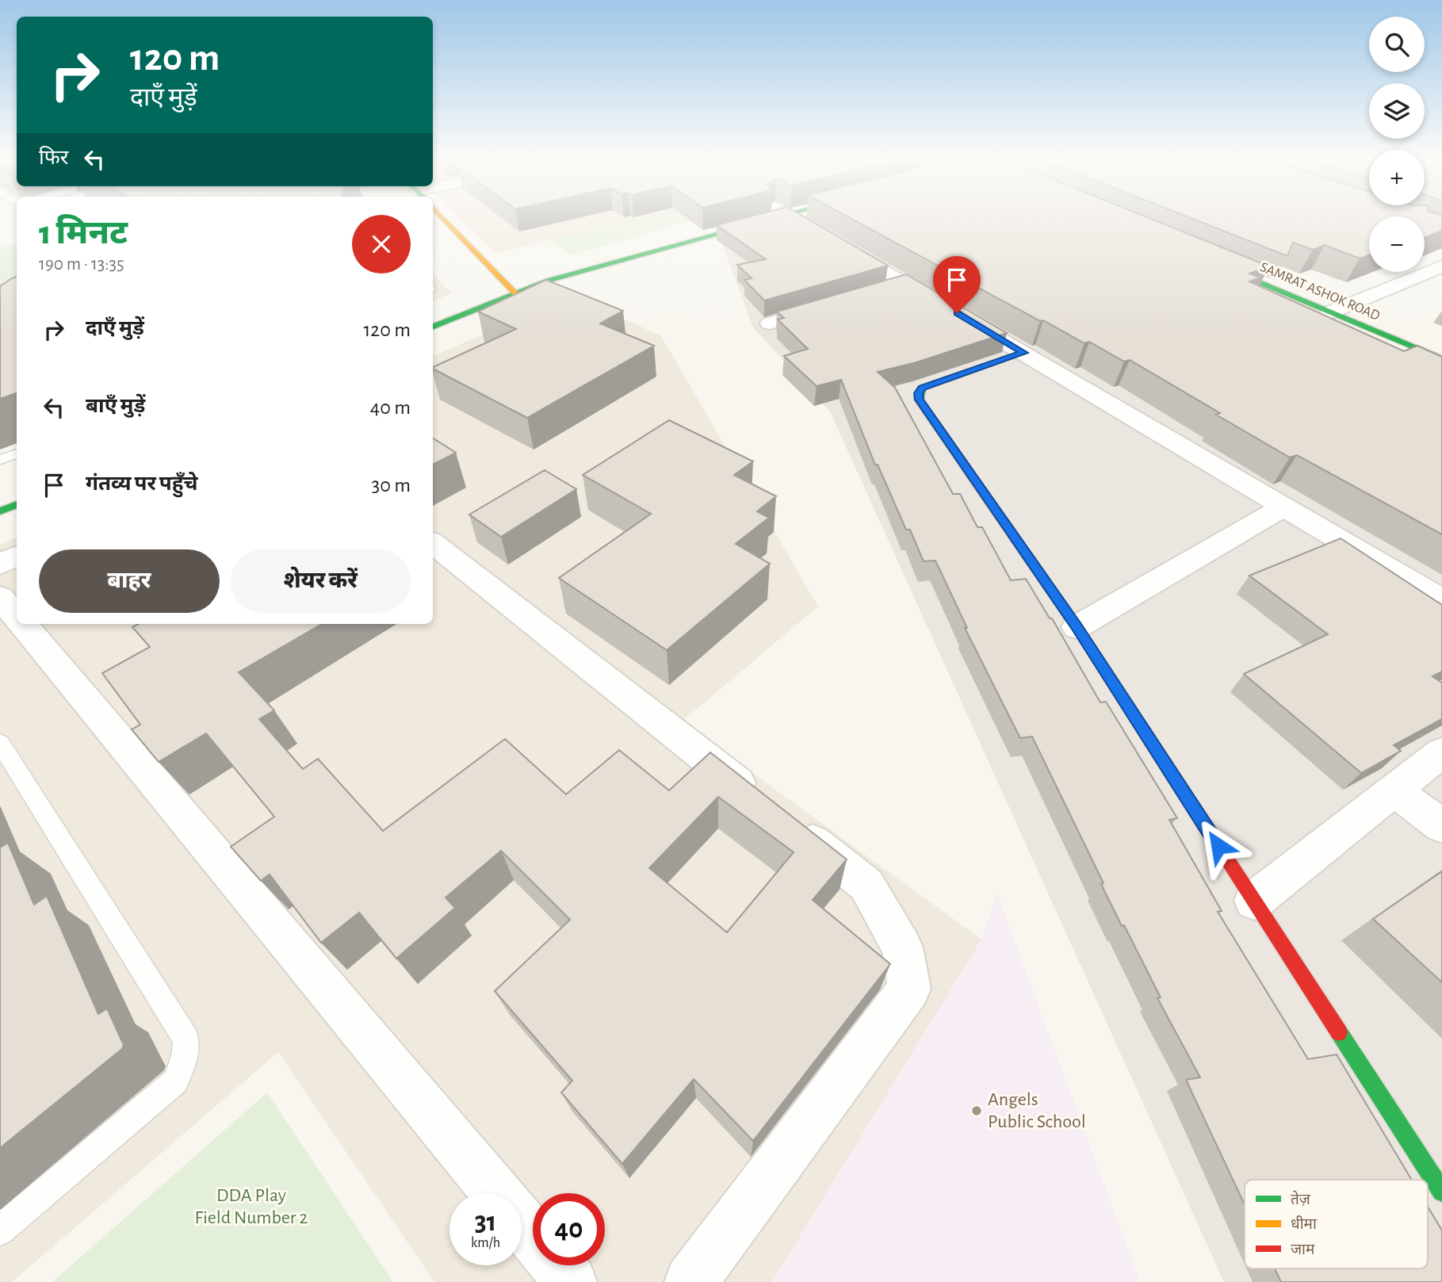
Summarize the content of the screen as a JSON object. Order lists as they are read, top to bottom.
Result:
{
  "streets": {
    "street": ["SAMRAT ASHOK ROAD"]
  },
  "parks": ["DDA Play Field Number 2"],
  "places": ["Angels Public School"],
  "legend": ["तेज़", "धीमा", "जाम"],
  "page": {
    "map_buttons": ["+", "−"],
    "turn": ["120 m", "दाएँ मुड़ें"],
    "then": "फिर",
    "heading": ["1 मिनट", "190 m · 13:35"],
    "list": [
      {
        "name": "दाएँ मुड़ें",
        "value": "120 m"
      },
      {
        "name": "बाएँ मुड़ें",
        "value": "40 m"
      },
      {
        "name": "गंतव्य पर पहुँचे",
        "value": "30 m"
      }
    ],
    "buttons": ["बाहर", "शेयर करें"],
    "speed": "31 km/h",
    "limit": "40"
  }
}
